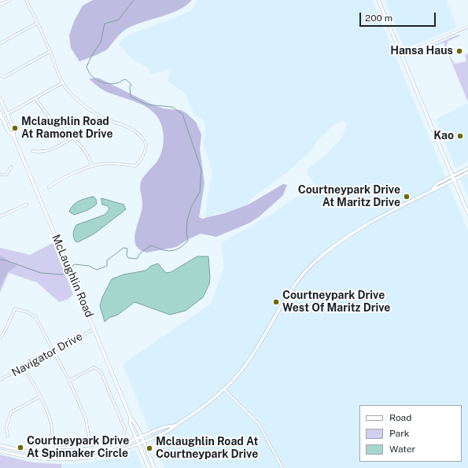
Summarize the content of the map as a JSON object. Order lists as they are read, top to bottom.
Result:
{
  "streets": {
    "main road": ["McLaughlin Road"],
    "street": ["Navigator Drive"]
  },
  "crossings": [
    ["McLaughlin Road", "Navigator Drive"]
  ],
  "places": [
    "Hansa Haus",
    "Mclaughlin Road At Ramonet Drive",
    "Kao",
    "Courtneypark Drive At Maritz Drive",
    "Courtneypark Drive West Of Maritz Drive",
    "Courtneypark Drive At Spinnaker Circle",
    "Mclaughlin Road At Courtneypark Drive"
  ],
  "legend": ["Road", "Park", "Water"],
  "scale_bar": "200 m"
}
